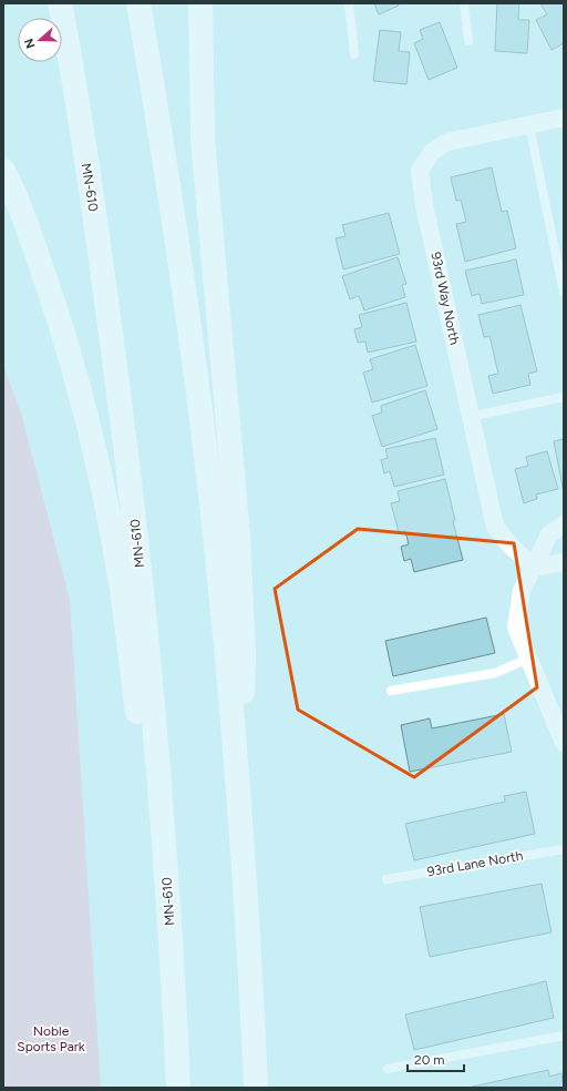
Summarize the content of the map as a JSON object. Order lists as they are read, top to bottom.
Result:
{
  "streets": {
    "highway": ["MN-610"],
    "street": ["93rd Way North"],
    "lane": ["93rd Lane North"]
  },
  "parks": ["Noble Sports Park"],
  "scale_bar": "20 m",
  "north": "left"
}
